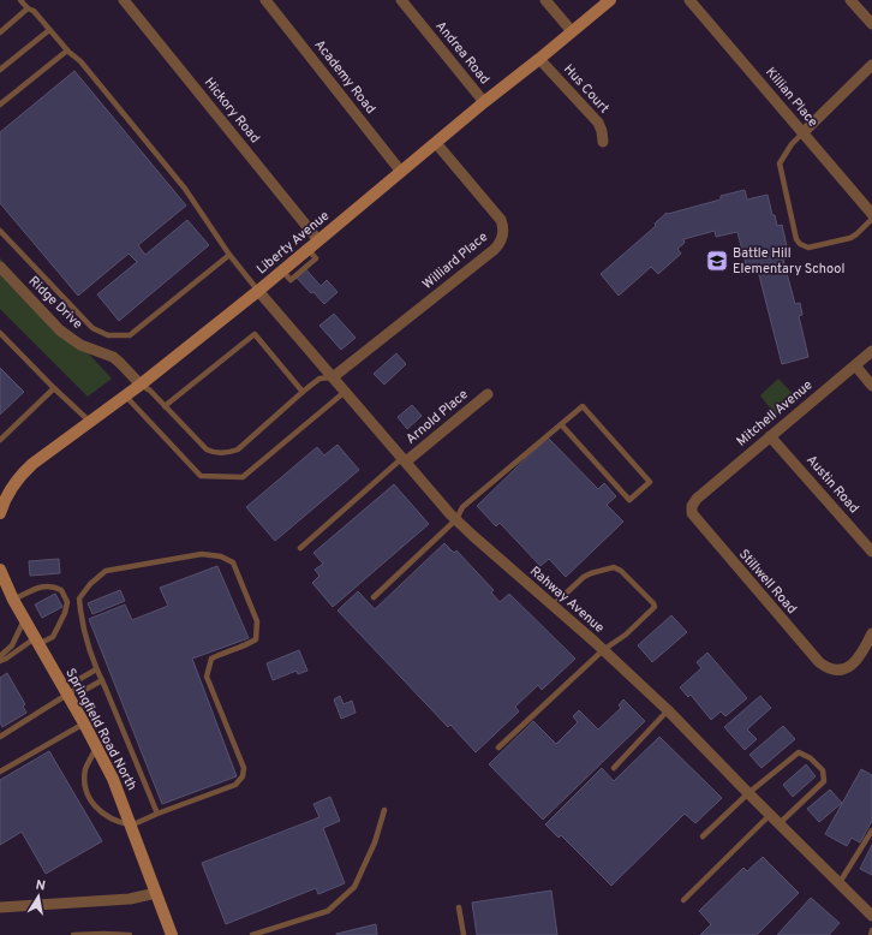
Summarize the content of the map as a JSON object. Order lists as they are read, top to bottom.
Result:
{
  "streets": {
    "street": [
      "Andrea Road",
      "Academy Road",
      "Hus Court",
      "Killian Place",
      "Hickory Road",
      "Liberty Avenue",
      "Williard Place",
      "Ridge Drive",
      "Mitchell Avenue",
      "Arnold Place",
      "Austin Road",
      "Stillwell Road",
      "Rahway Avenue",
      "Springfield Road North"
    ]
  },
  "crossings": [
    ["Andrea Road", "Liberty Avenue"],
    ["Academy Road", "Liberty Avenue"],
    ["Hus Court", "Liberty Avenue"],
    ["Hickory Road", "Liberty Avenue"],
    ["Liberty Avenue", "Williard Place"],
    ["Liberty Avenue", "Ridge Drive"],
    ["Liberty Avenue", "Rahway Avenue"],
    ["Williard Place", "Rahway Avenue"],
    ["Mitchell Avenue", "Austin Road"],
    ["Mitchell Avenue", "Stillwell Road"],
    ["Arnold Place", "Rahway Avenue"]
  ],
  "places": {
    "school or university": ["Battle Hill Elementary School"]
  },
  "north": "top"
}
